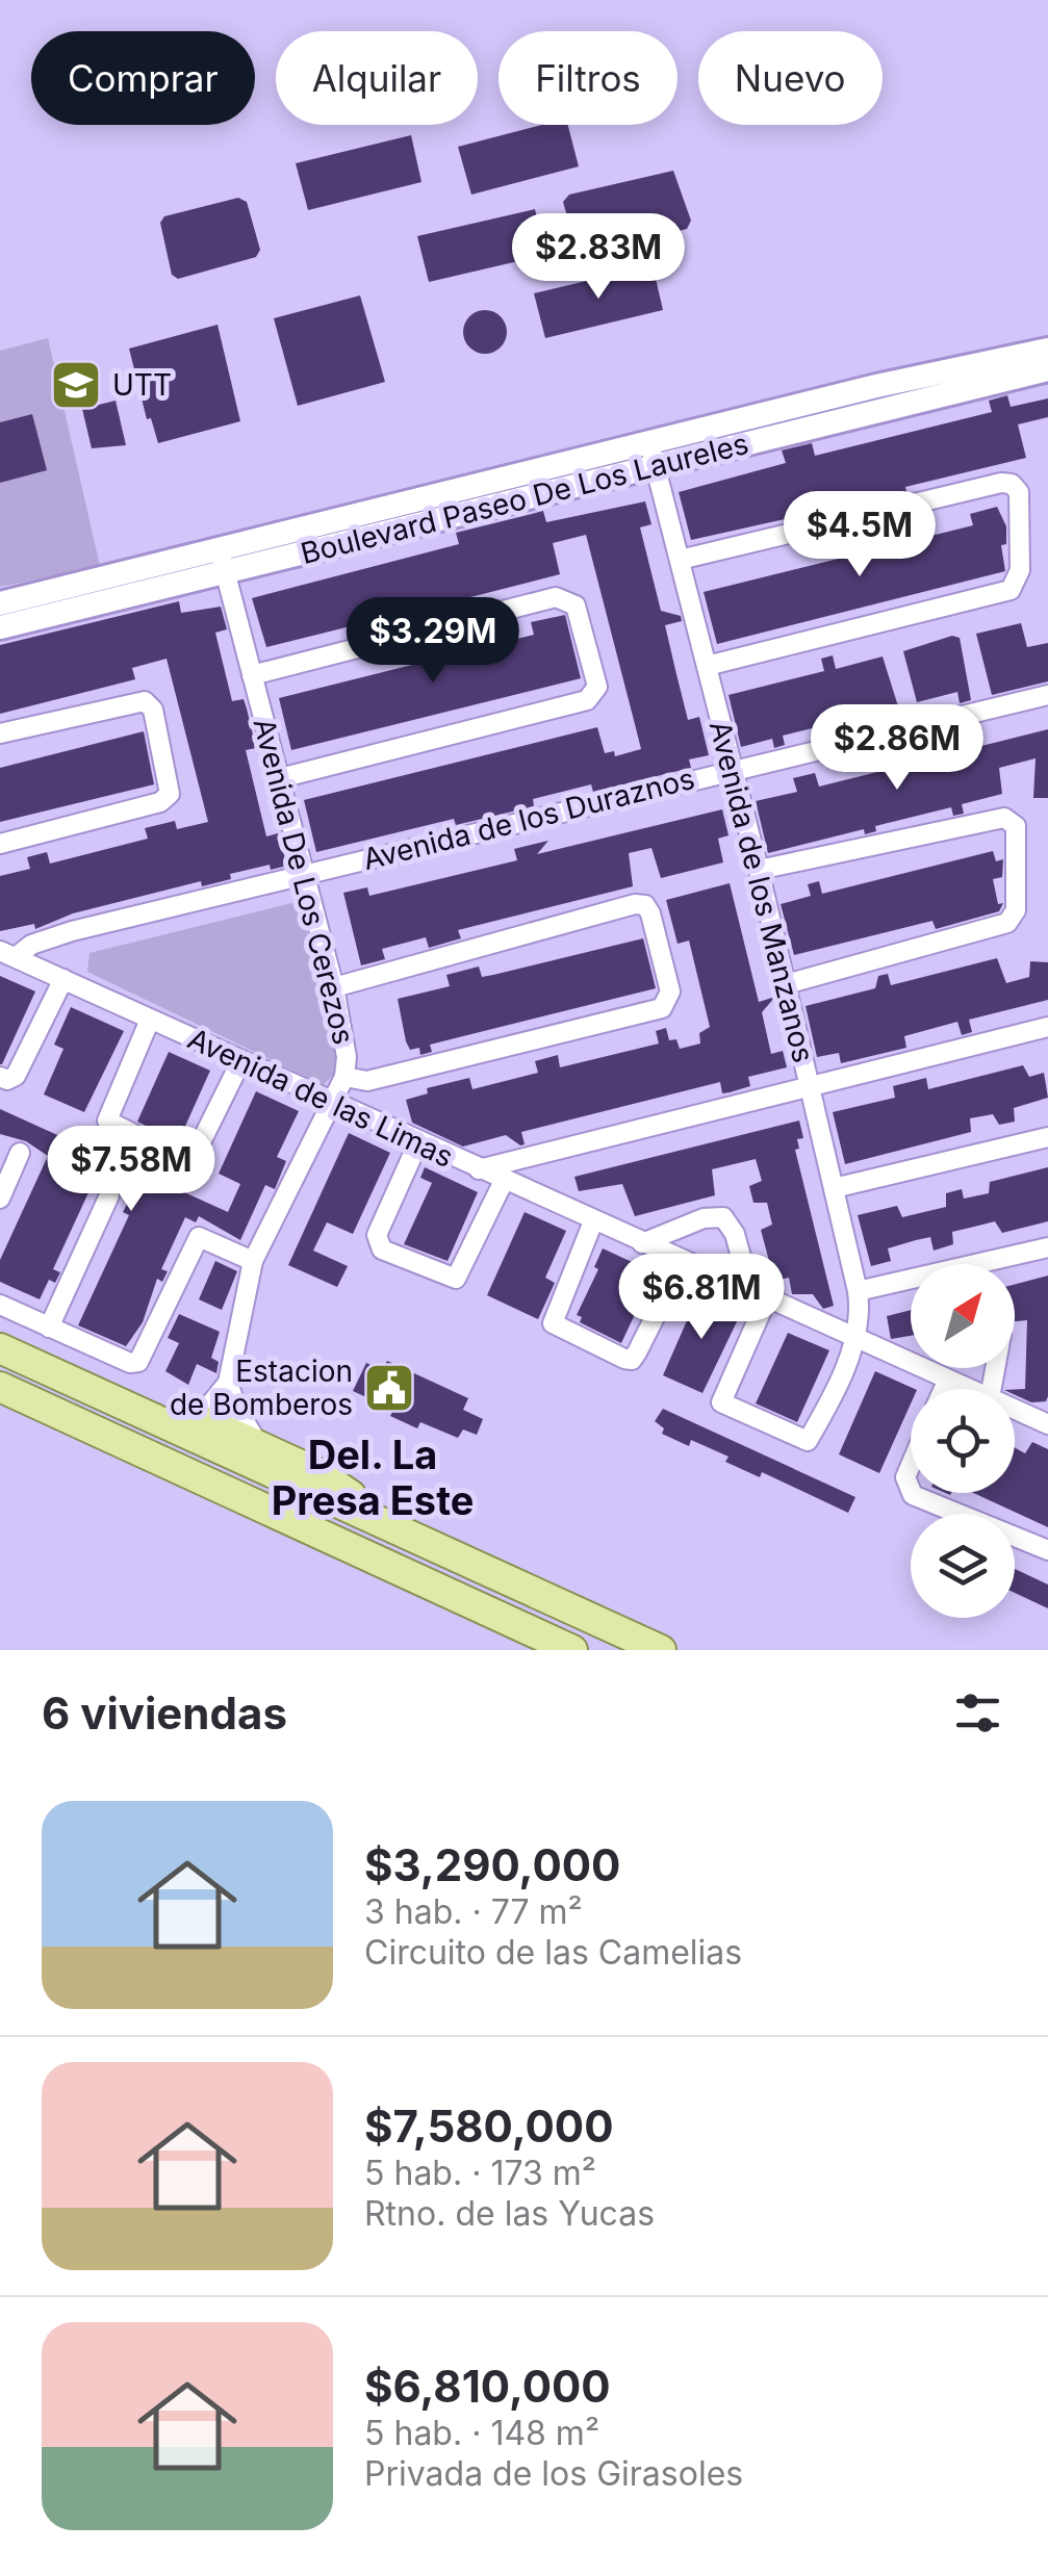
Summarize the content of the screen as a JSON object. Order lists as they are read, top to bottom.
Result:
{
  "streets": {
    "street": [
      "Boulevard Paseo De Los Laureles",
      "Avenida de los Duraznos",
      "Avenida De Los Cerezos",
      "Avenida de los Manzanos",
      "Avenida de las Limas"
    ]
  },
  "crossings": [
    ["Boulevard Paseo De Los Laureles", "Avenida De Los Cerezos"],
    ["Boulevard Paseo De Los Laureles", "Avenida de los Manzanos"],
    ["Avenida de los Duraznos", "Avenida De Los Cerezos"],
    ["Avenida de los Duraznos", "Avenida de los Manzanos"],
    ["Avenida de los Duraznos", "Avenida de las Limas"],
    ["Avenida De Los Cerezos", "Avenida de las Limas"],
    ["Avenida de los Manzanos", "Avenida de las Limas"]
  ],
  "districts": ["Del. La Presa Este"],
  "places": {
    "school or university": ["UTT"],
    "public building": ["Estacion de Bomberos"]
  },
  "north": "top right",
  "page": {
    "chip": [
      "Comprar",
      "Alquilar",
      "Filtros",
      "Nuevo"
    ],
    "price": [
      "$2.83M",
      "$4.5M",
      "$3.29M",
      "$2.86M",
      "$7.58M",
      "$6.81M"
    ],
    "heading": "6 viviendas",
    "list": [
      {
        "name": "$3,290,000",
        "note": "3 hab. · 77 m² · Circuito de las Camelias"
      },
      {
        "name": "$7,580,000",
        "note": "5 hab. · 173 m² · Rtno. de las Yucas"
      },
      {
        "name": "$6,810,000",
        "note": "5 hab. · 148 m² · Privada de los Girasoles"
      }
    ]
  }
}
